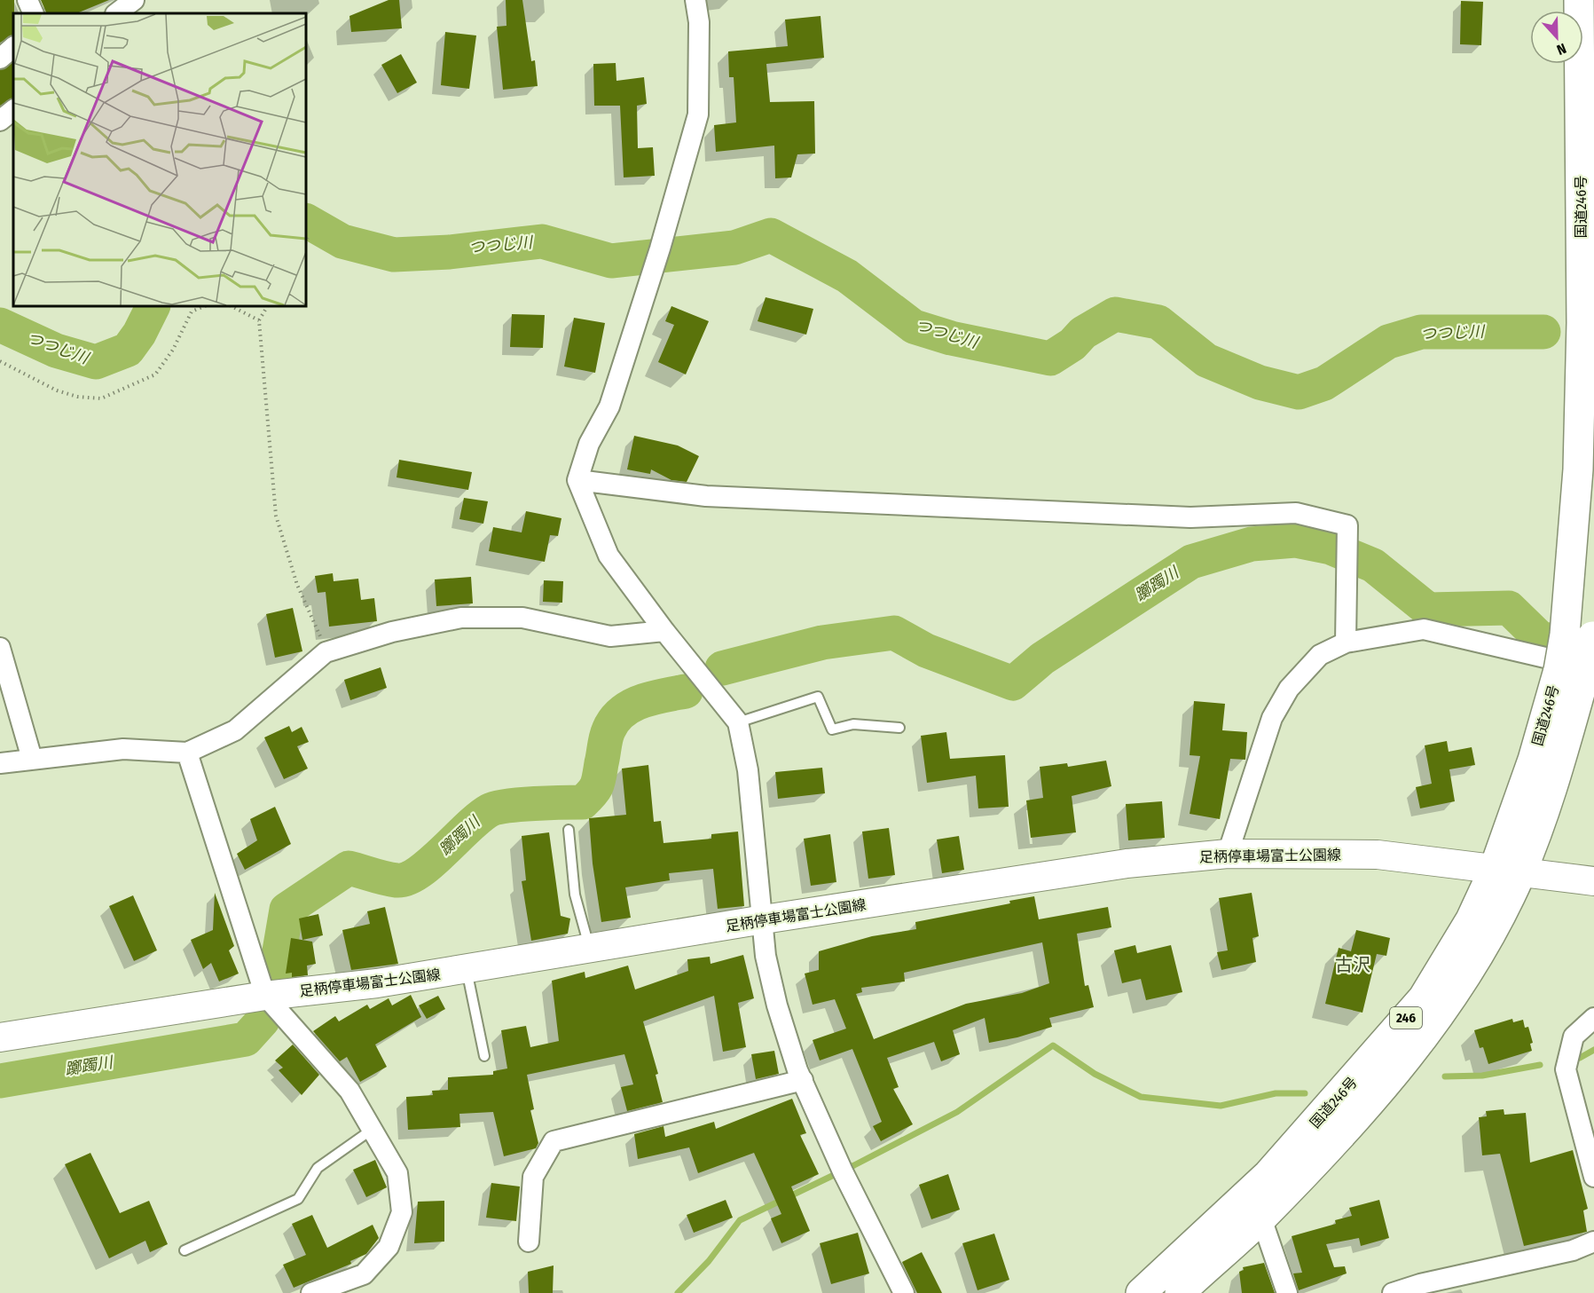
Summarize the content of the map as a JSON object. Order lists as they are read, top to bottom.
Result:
{
  "streets": {
    "highway": ["国道246号", "246"],
    "main road": ["足柄停車場富士公園線"]
  },
  "crossings": [
    ["国道246号", "足柄停車場富士公園線"]
  ],
  "districts": ["古沢"],
  "water": ["つつじ川", "躑躅川"],
  "north": "bottom"
}
